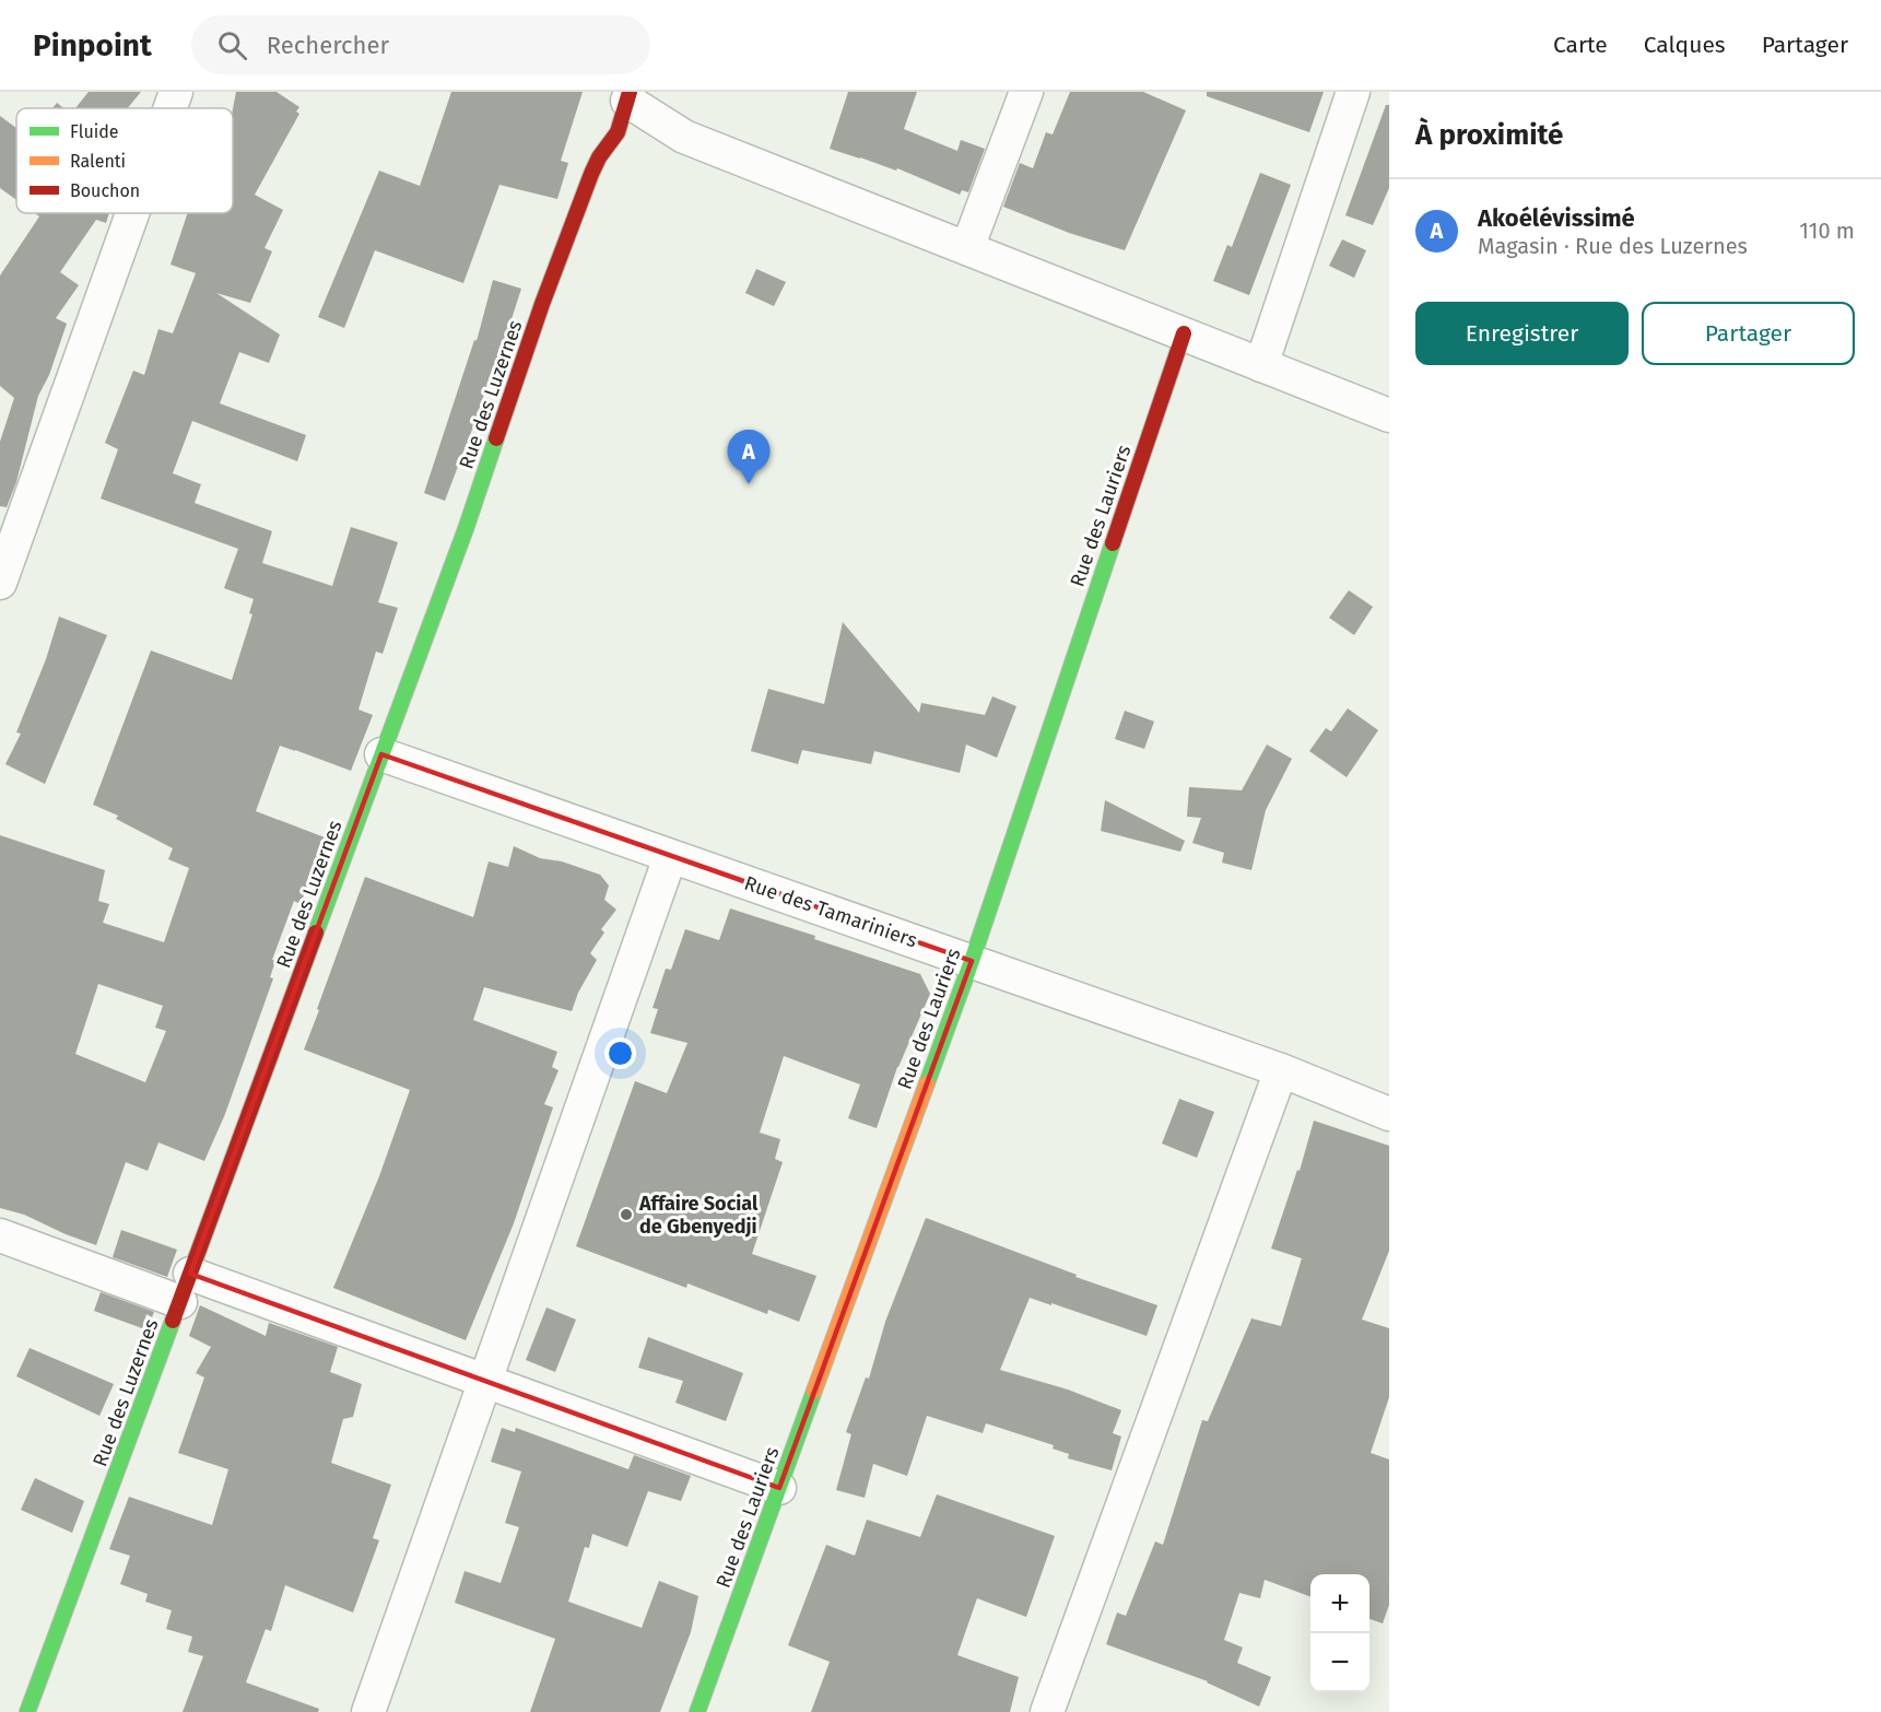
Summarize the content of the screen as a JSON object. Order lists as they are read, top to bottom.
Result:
{
  "streets": {
    "street": ["Rue des Luzernes", "Rue des Lauriers", "Rue des Tamariniers"]
  },
  "crossings": [
    ["Rue des Luzernes", "Rue des Tamariniers"],
    ["Rue des Lauriers", "Rue des Tamariniers"]
  ],
  "places": ["Affaire Social de Gbenyedji"],
  "legend": ["Fluide", "Ralenti", "Bouchon"],
  "page": {
    "header": "Pinpoint",
    "search": "Rechercher",
    "nav": ["Carte", "Calques", "Partager"],
    "heading": "À proximité",
    "list": [
      {
        "mark": "A",
        "name": "Akoélévissimé",
        "note": "Magasin · Rue des Luzernes",
        "value": "110 m"
      }
    ],
    "buttons": ["Enregistrer", "Partager"],
    "pins": "A",
    "map_buttons": ["+", "−"]
  }
}
